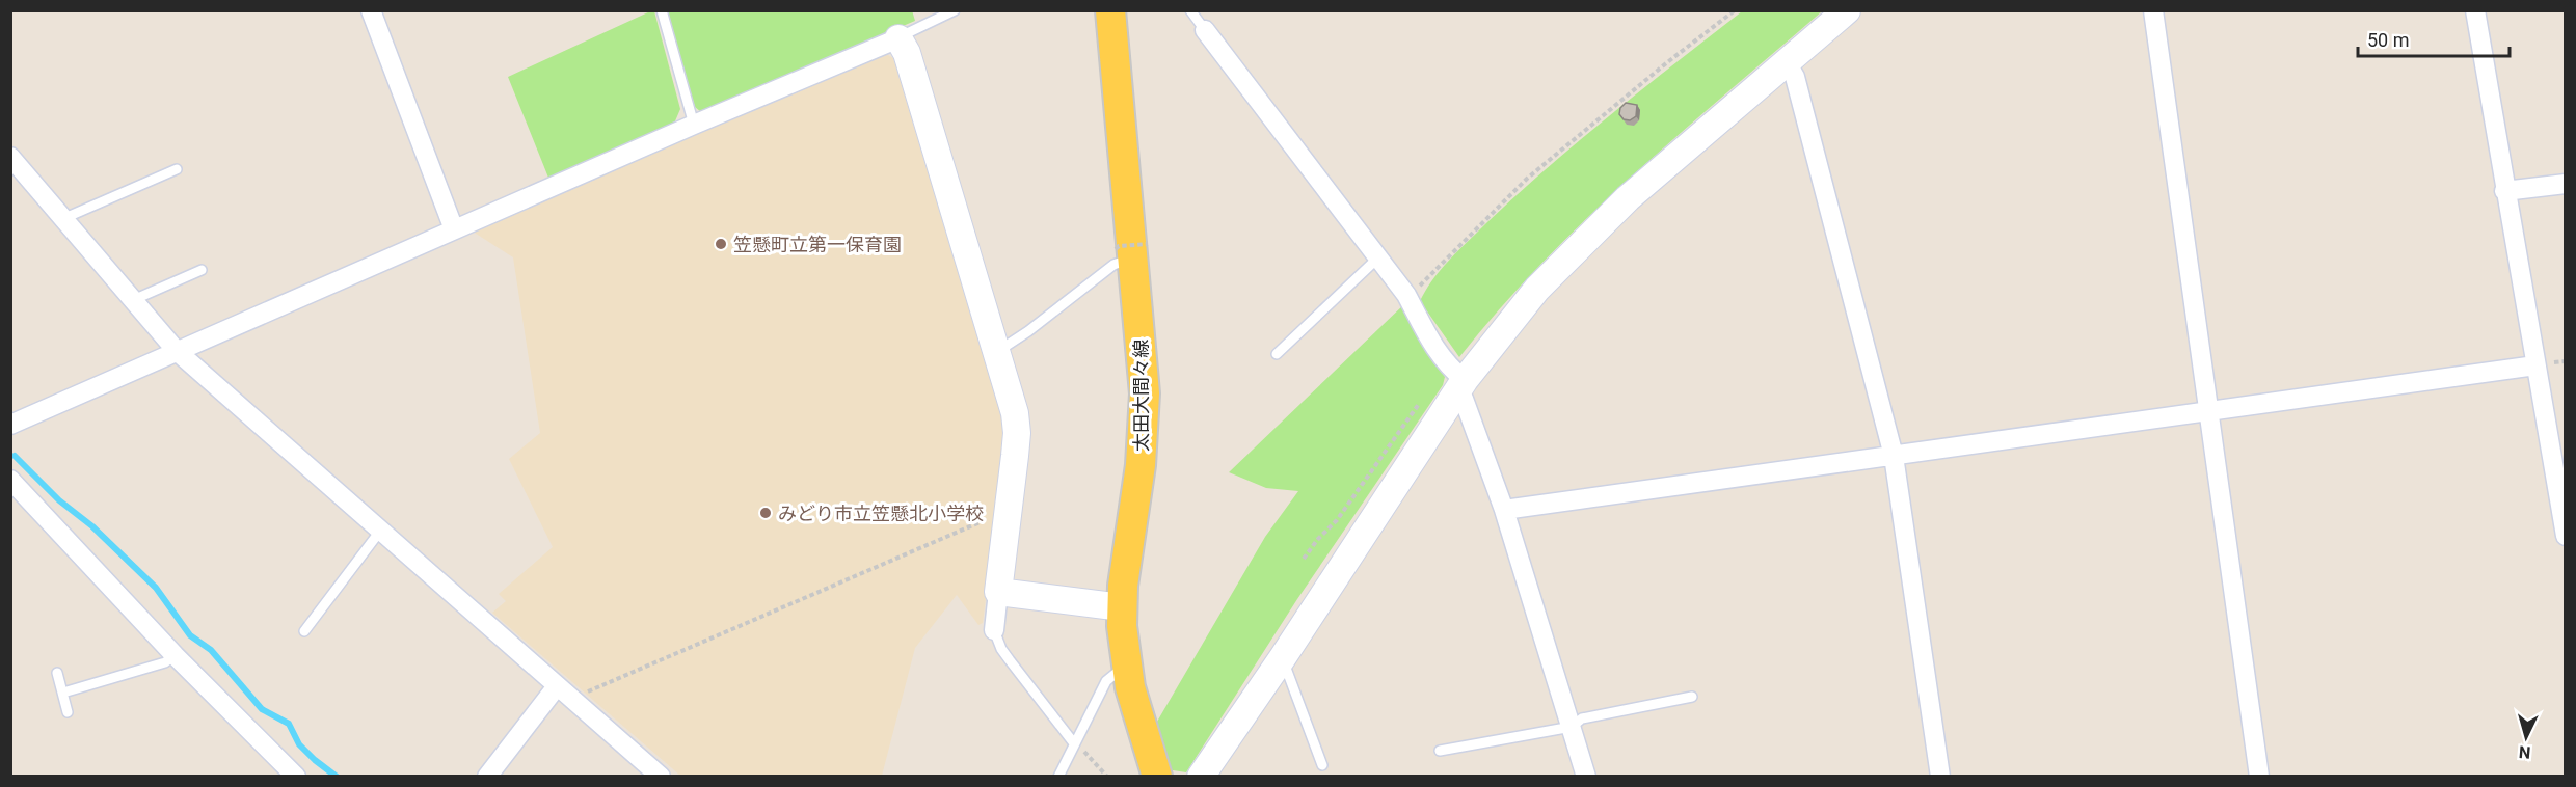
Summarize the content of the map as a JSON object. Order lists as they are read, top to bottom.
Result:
{
  "streets": {
    "main road": ["太田大間々線"]
  },
  "places": ["笠懸町立第一保育園", "みどり市立笠懸北小学校"],
  "scale_bar": "50 m",
  "north": "bottom"
}
